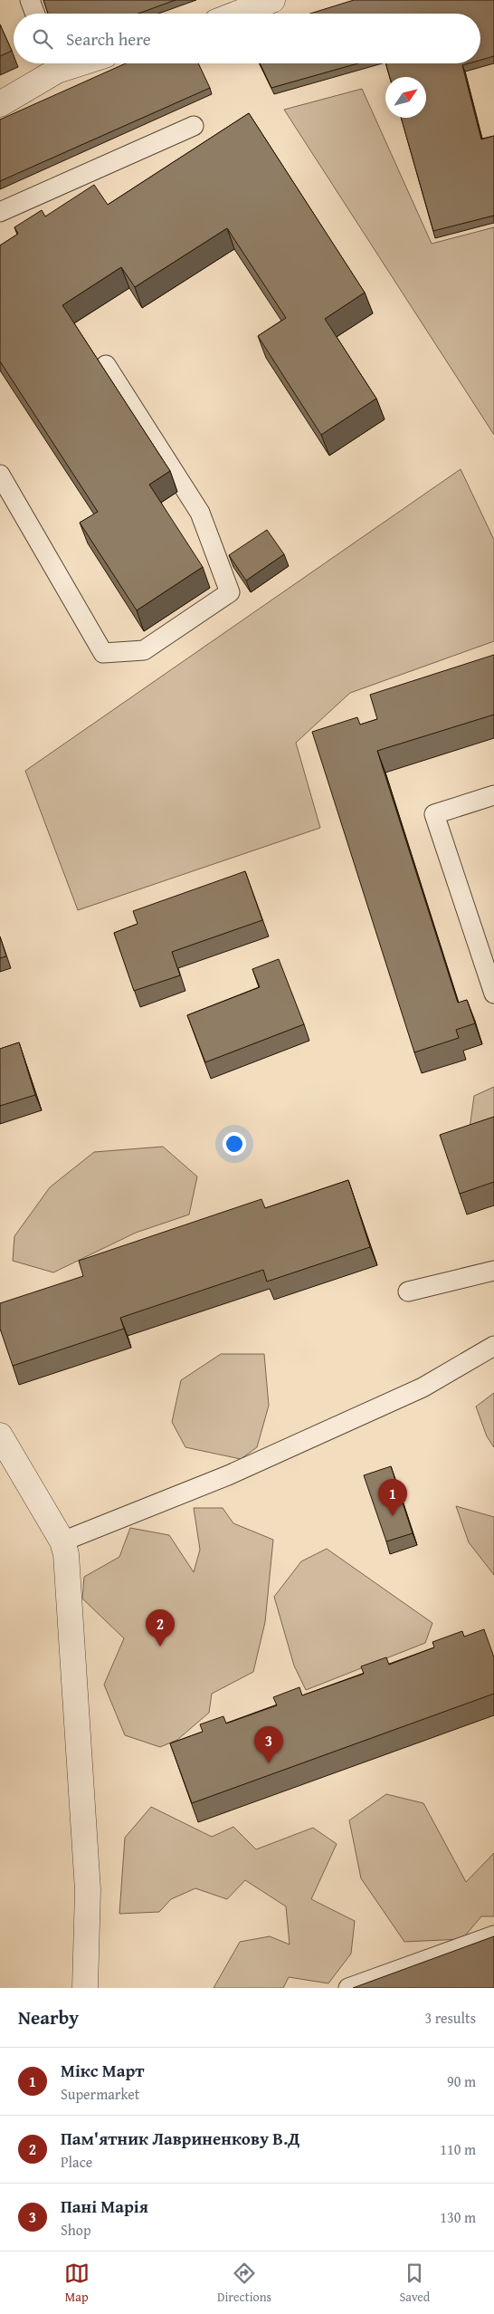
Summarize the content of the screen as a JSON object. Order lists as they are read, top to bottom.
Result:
{
  "north": "top right",
  "page": {
    "search": "Search here",
    "pins": ["1", "2", "3"],
    "heading": ["Nearby", "3 results"],
    "list": [
      {
        "mark": "1",
        "name": "Мікс Март",
        "note": "Supermarket",
        "value": "90 m"
      },
      {
        "mark": "2",
        "name": "Пам'ятник Лавриненкову В.Д",
        "note": "Place",
        "value": "110 m"
      },
      {
        "mark": "3",
        "name": "Панi Марiя",
        "note": "Shop",
        "value": "130 m"
      }
    ],
    "nav": ["Map", "Directions", "Saved"]
  }
}
